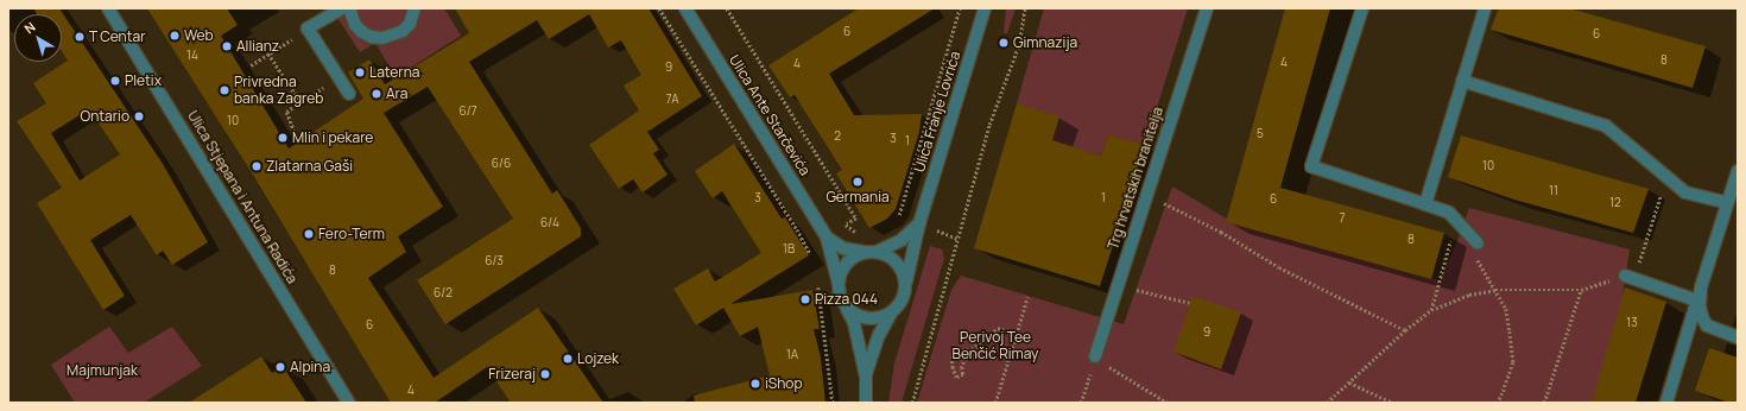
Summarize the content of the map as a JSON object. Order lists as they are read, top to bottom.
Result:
{
  "streets": {
    "street": [
      "Ulica Franje Lovrića",
      "Ulica Ante Starčevića",
      "Trg hrvatskih branitelja",
      "Ulica Stjepana i Antuna Radića"
    ]
  },
  "crossings": [
    ["Ulica Franje Lovrića", "Ulica Ante Starčevića"]
  ],
  "parks": ["Perivoj Tee Benčić Rimay", "Majmunjak"],
  "places": [
    "Web",
    "T Centar",
    "Gimnazija",
    "Allianz",
    "Laterna",
    "Pletix",
    "Privredna banka Zagreb",
    "Ara",
    "Ontario",
    "Mlin i pekare",
    "Zlatarna Gaši",
    "Germania",
    "Fero-Term",
    "Pizza 044",
    "Lojzek",
    "Alpina",
    "Frizeraj",
    "iShop"
  ],
  "house_numbers": [
    "6",
    "6",
    "14",
    "8",
    "4",
    "4",
    "9",
    "7A",
    "6/7",
    "10",
    "5",
    "2",
    "3",
    "1",
    "6/6",
    "10",
    "11",
    "3",
    "1",
    "6",
    "12",
    "7",
    "6/4",
    "8",
    "1B",
    "6/3",
    "8",
    "6/2",
    "13",
    "6",
    "9",
    "1A",
    "4"
  ],
  "north": "top left"
}
